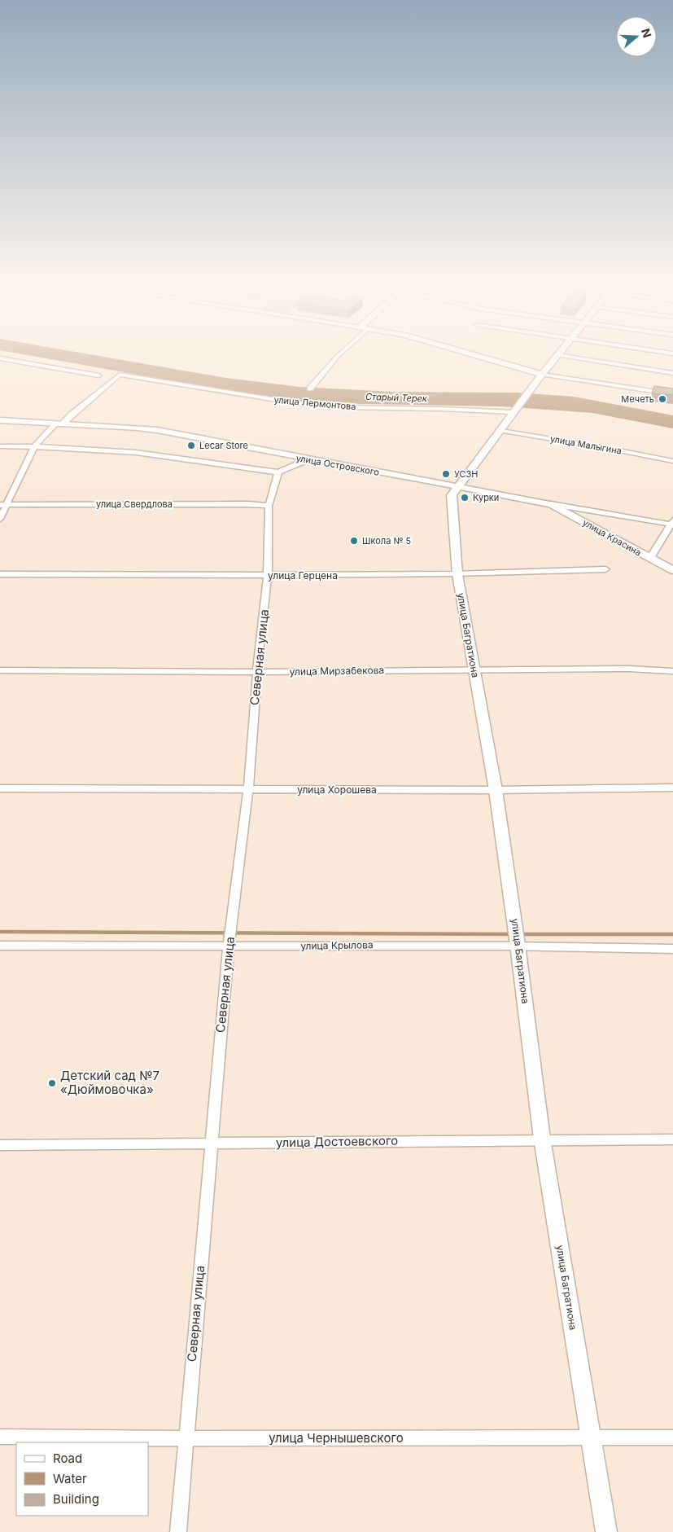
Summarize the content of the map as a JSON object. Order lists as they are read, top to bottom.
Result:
{
  "streets": {
    "main road": ["улица Островского", "улица Красина", "улица Багратиона"],
    "street": [
      "улица Лермонтова",
      "улица Малыгина",
      "улица Свердлова",
      "улица Герцена",
      "Северная улица",
      "улица Мирзабекова",
      "улица Хорошева",
      "улица Крылова",
      "улица Достоевского",
      "улица Чернышевского"
    ]
  },
  "crossings": [
    ["улица Лермонтова", "улица Островского"],
    ["улица Лермонтова", "улица Багратиона"],
    ["улица Малыгина", "улица Багратиона"],
    ["улица Островского", "улица Красина"],
    ["улица Островского", "улица Багратиона"],
    ["улица Свердлова", "Северная улица"],
    ["улица Герцена", "улица Багратиона"],
    ["улица Герцена", "Северная улица"],
    ["улица Багратиона", "улица Мирзабекова"],
    ["улица Багратиона", "улица Хорошева"],
    ["улица Багратиона", "улица Крылова"],
    ["улица Багратиона", "улица Достоевского"],
    ["улица Багратиона", "улица Чернышевского"],
    ["Северная улица", "улица Мирзабекова"],
    ["Северная улица", "улица Хорошева"],
    ["Северная улица", "улица Крылова"],
    ["Северная улица", "улица Достоевского"],
    ["Северная улица", "улица Чернышевского"]
  ],
  "water": ["Старый Терек"],
  "places": [
    "Мечеть",
    "Lecar Store",
    "УСЗН",
    "Курки",
    "Школа № 5",
    "Детский сад №7 «Дюймовочка»"
  ],
  "legend": ["Road", "Water", "Building"],
  "north": "right"
}
